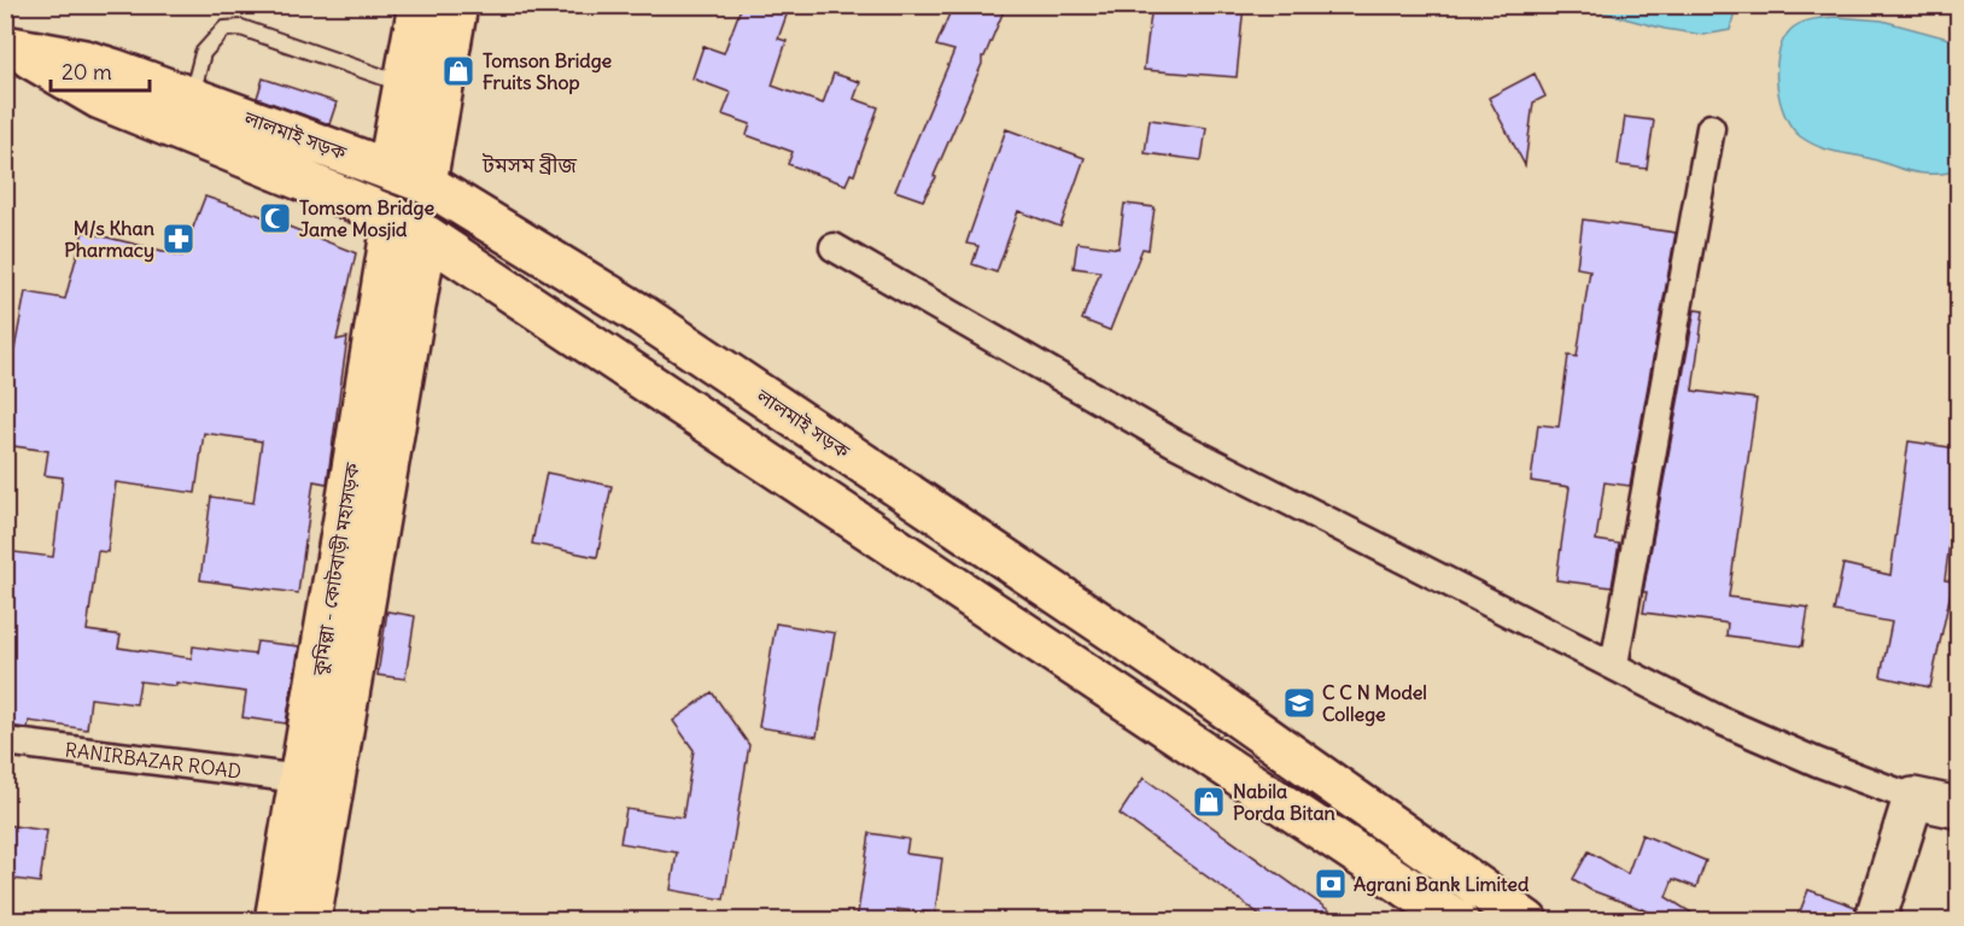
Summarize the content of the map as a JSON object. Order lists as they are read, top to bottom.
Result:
{
  "streets": {
    "main road": ["লালমাই সড়ক", "কুমিল্লা - কোটবাড়ী মহাসড়ক"],
    "street": ["RANIRBAZAR ROAD"]
  },
  "crossings": [
    ["লালমাই সড়ক", "কুমিল্লা - কোটবাড়ী মহাসড়ক"],
    ["কুমিল্লা - কোটবাড়ী মহাসড়ক", "RANIRBAZAR ROAD"]
  ],
  "districts": ["টমসম ব্রীজ"],
  "places": {
    "shop": ["Tomson Bridge Fruits Shop", "Nabila Porda Bitan"],
    "mosque": ["Tomsom Bridge Jame Mosjid"],
    "pharmacy": ["M/s Khan Pharmacy"],
    "school or university": ["C C N Model College"],
    "bank": ["Agrani Bank Limited"]
  },
  "scale_bar": "20 m"
}
